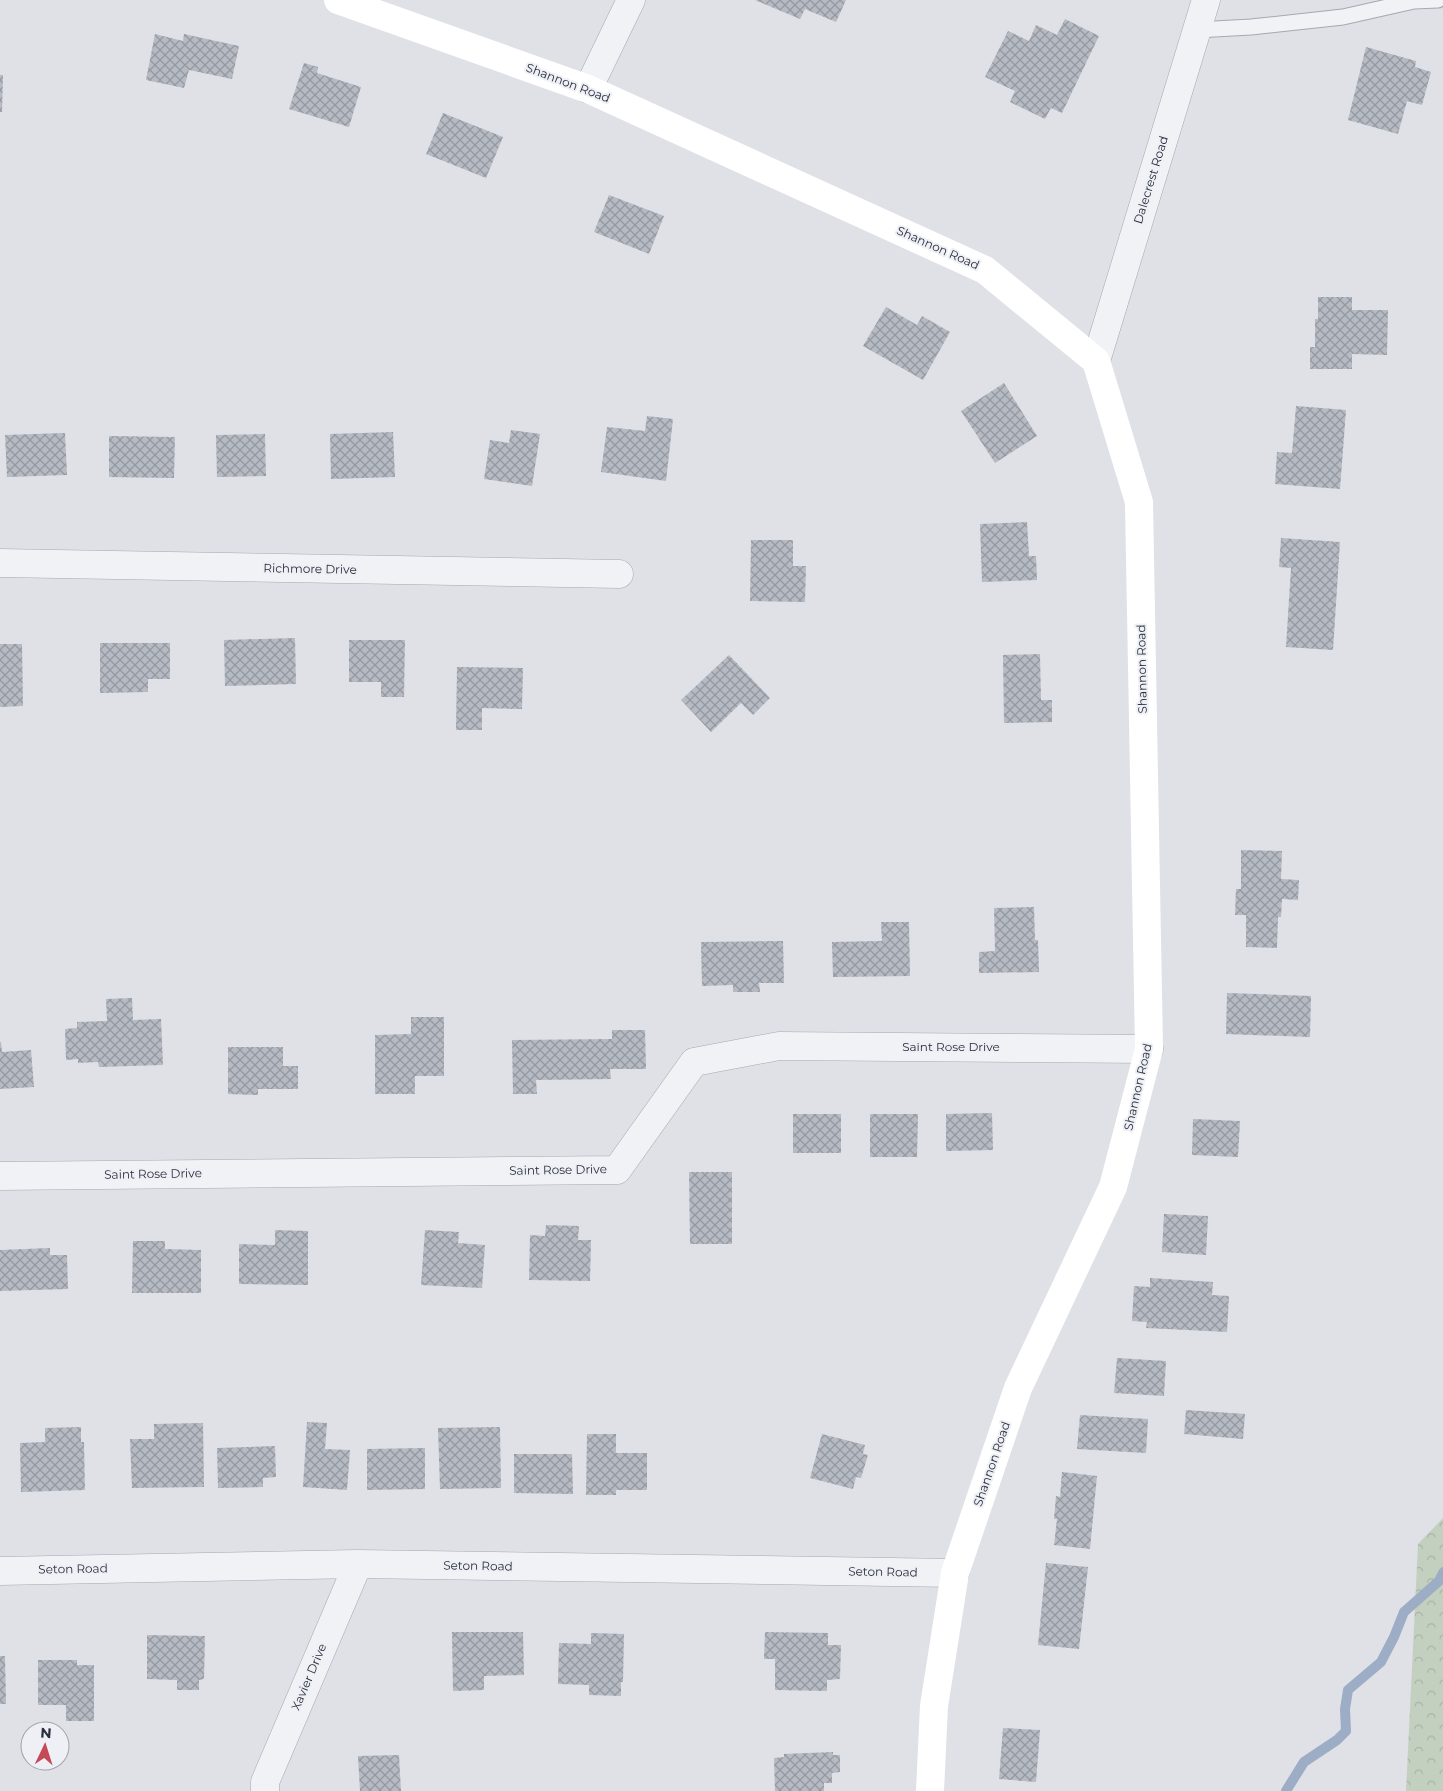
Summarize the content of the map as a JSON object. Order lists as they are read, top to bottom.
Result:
{
  "streets": {
    "street": [
      "Shannon Road",
      "Dalecrest Road",
      "Richmore Drive",
      "Saint Rose Drive",
      "Seton Road",
      "Xavier Drive"
    ]
  },
  "crossings": [
    ["Shannon Road", "Dalecrest Road"],
    ["Shannon Road", "Saint Rose Drive"],
    ["Shannon Road", "Seton Road"],
    ["Seton Road", "Xavier Drive"]
  ],
  "north": "top"
}
